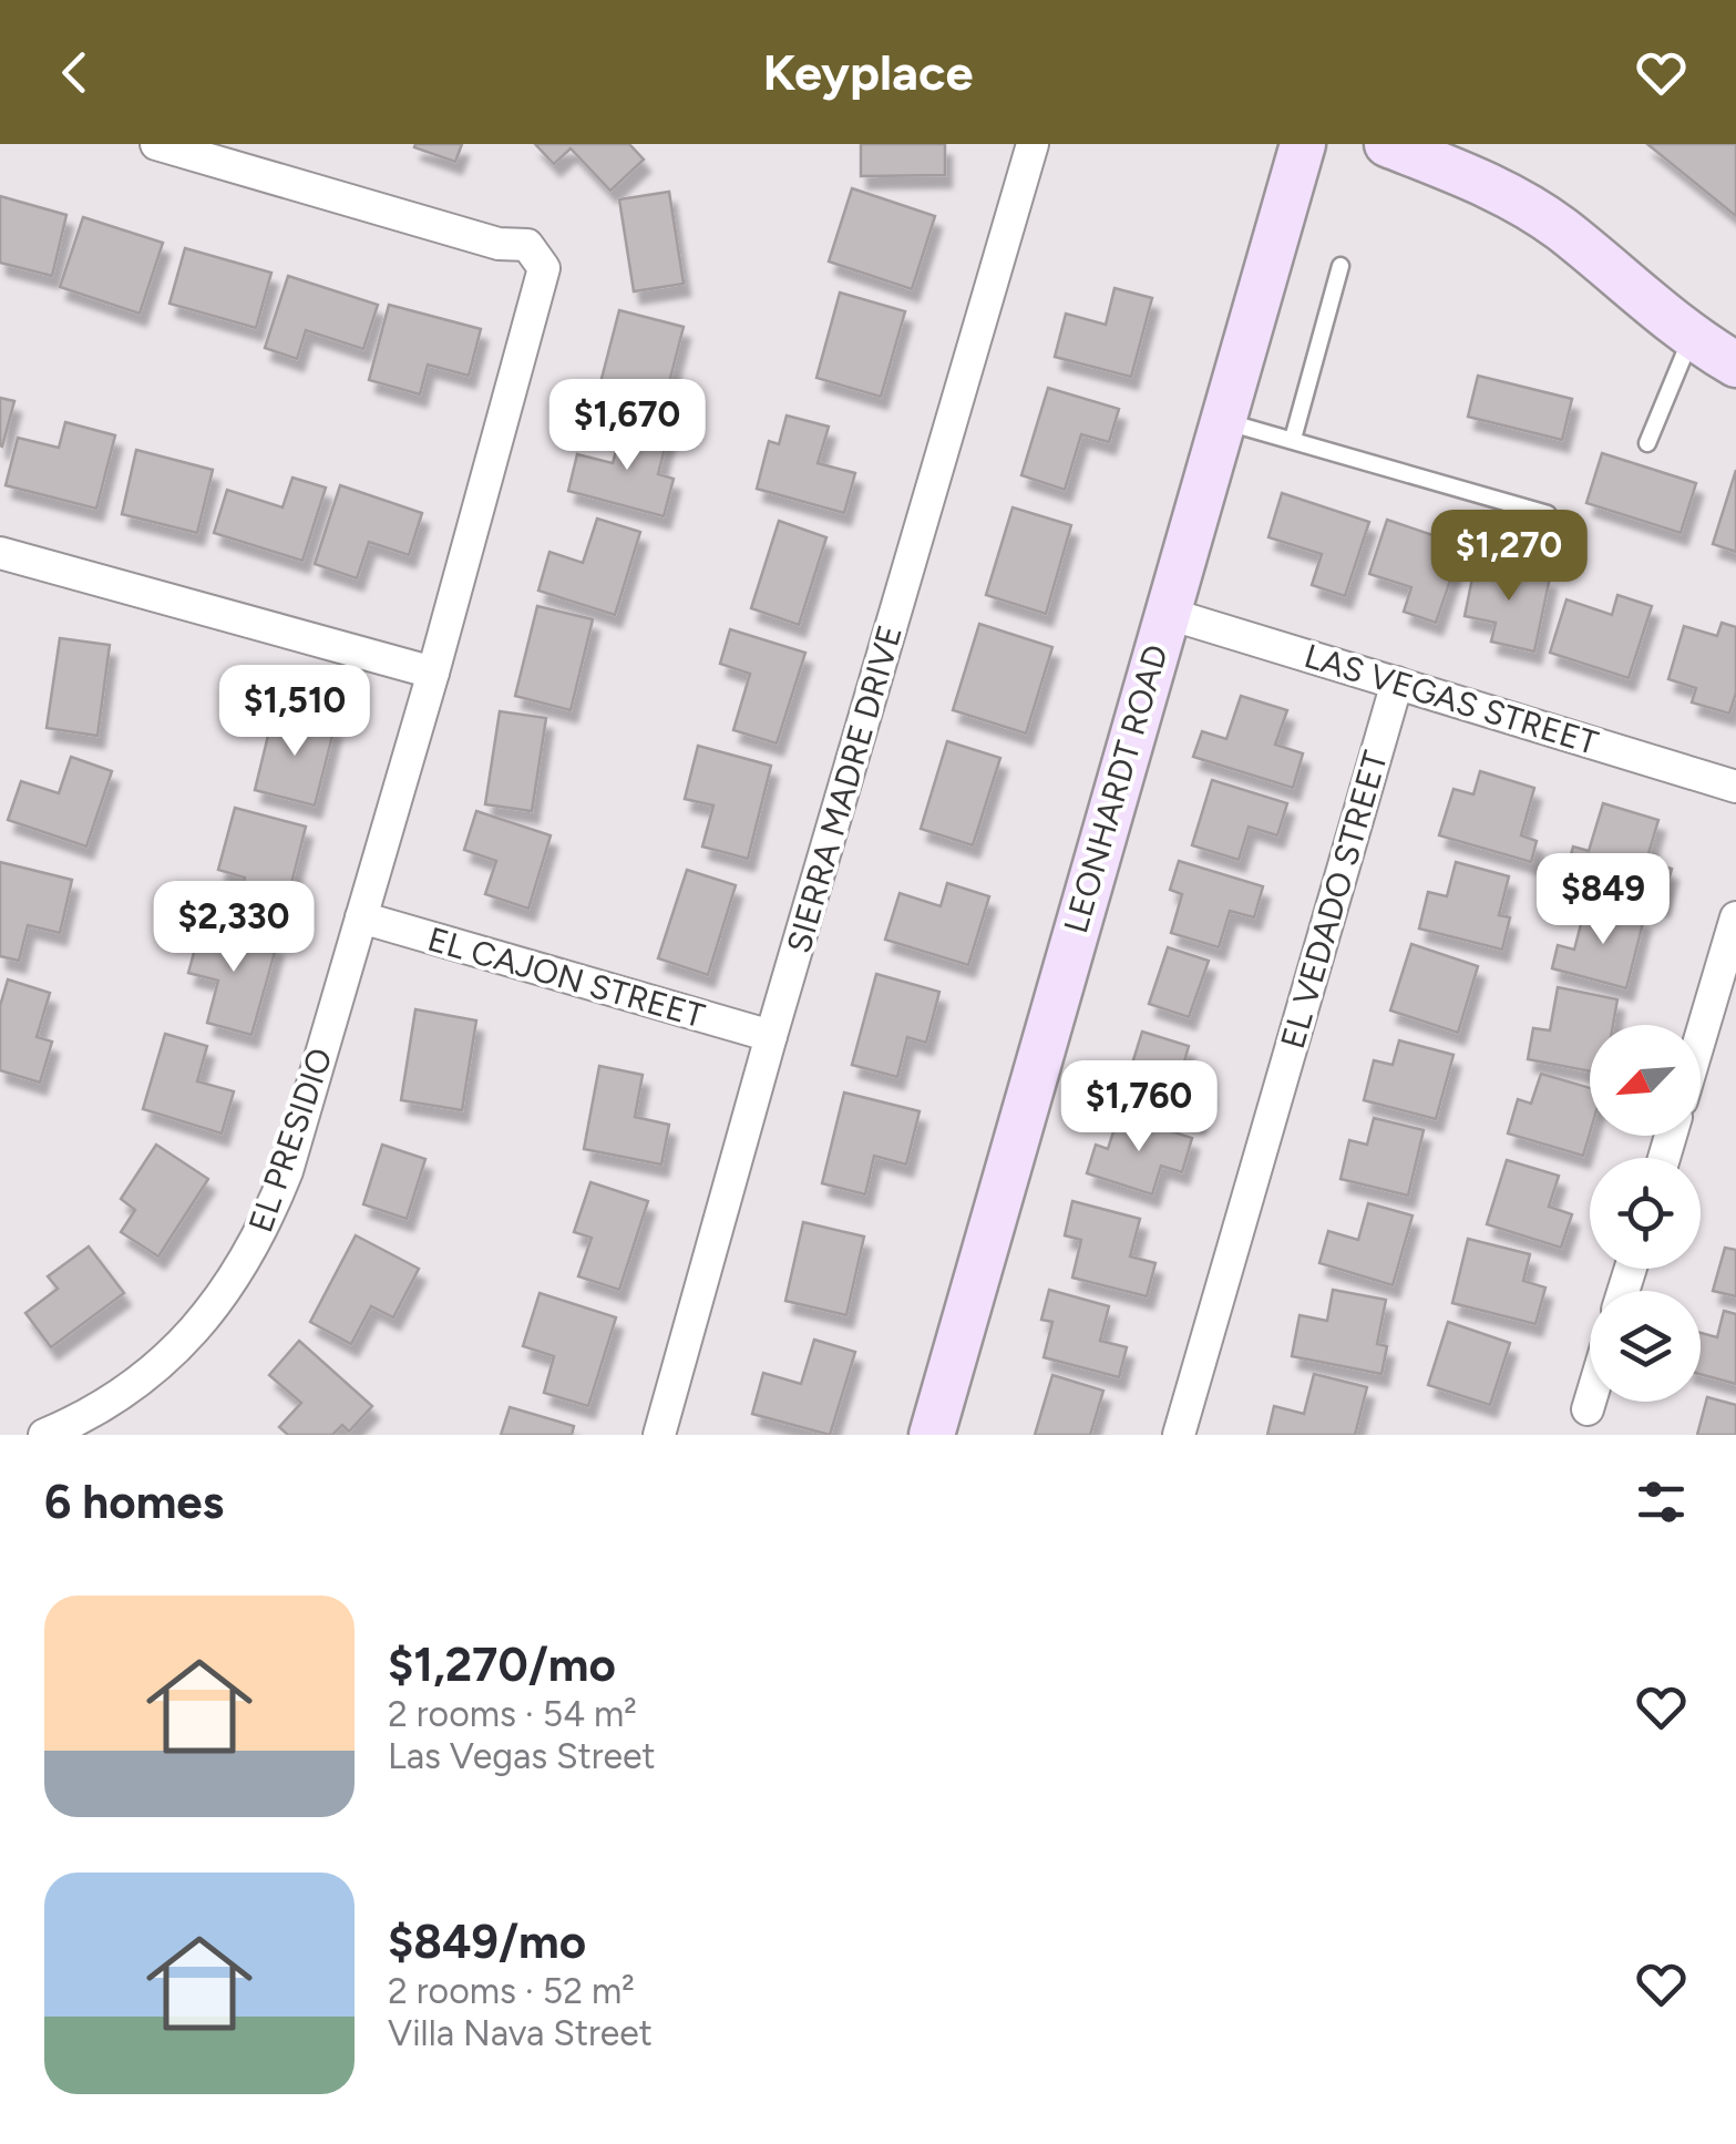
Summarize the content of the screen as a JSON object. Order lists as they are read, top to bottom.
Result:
{
  "streets": {
    "street": [
      "LAS VEGAS STREET",
      "SIERRA MADRE DRIVE",
      "LEONHARDT ROAD",
      "EL VEDADO STREET",
      "EL CAJON STREET",
      "EL PRESIDIO"
    ]
  },
  "crossings": [
    ["LAS VEGAS STREET", "LEONHARDT ROAD"],
    ["LAS VEGAS STREET", "EL VEDADO STREET"],
    ["SIERRA MADRE DRIVE", "EL CAJON STREET"],
    ["EL CAJON STREET", "EL PRESIDIO"]
  ],
  "north": "bottom left",
  "page": {
    "header": "Keyplace",
    "price": [
      "$1,670",
      "$1,270",
      "$1,510",
      "$849",
      "$2,330",
      "$1,760"
    ],
    "heading": "6 homes",
    "list": [
      {
        "name": "$1,270/mo",
        "note": "2 rooms · 54 m² · Las Vegas Street"
      },
      {
        "name": "$849/mo",
        "note": "2 rooms · 52 m² · Villa Nava Street"
      }
    ]
  }
}
